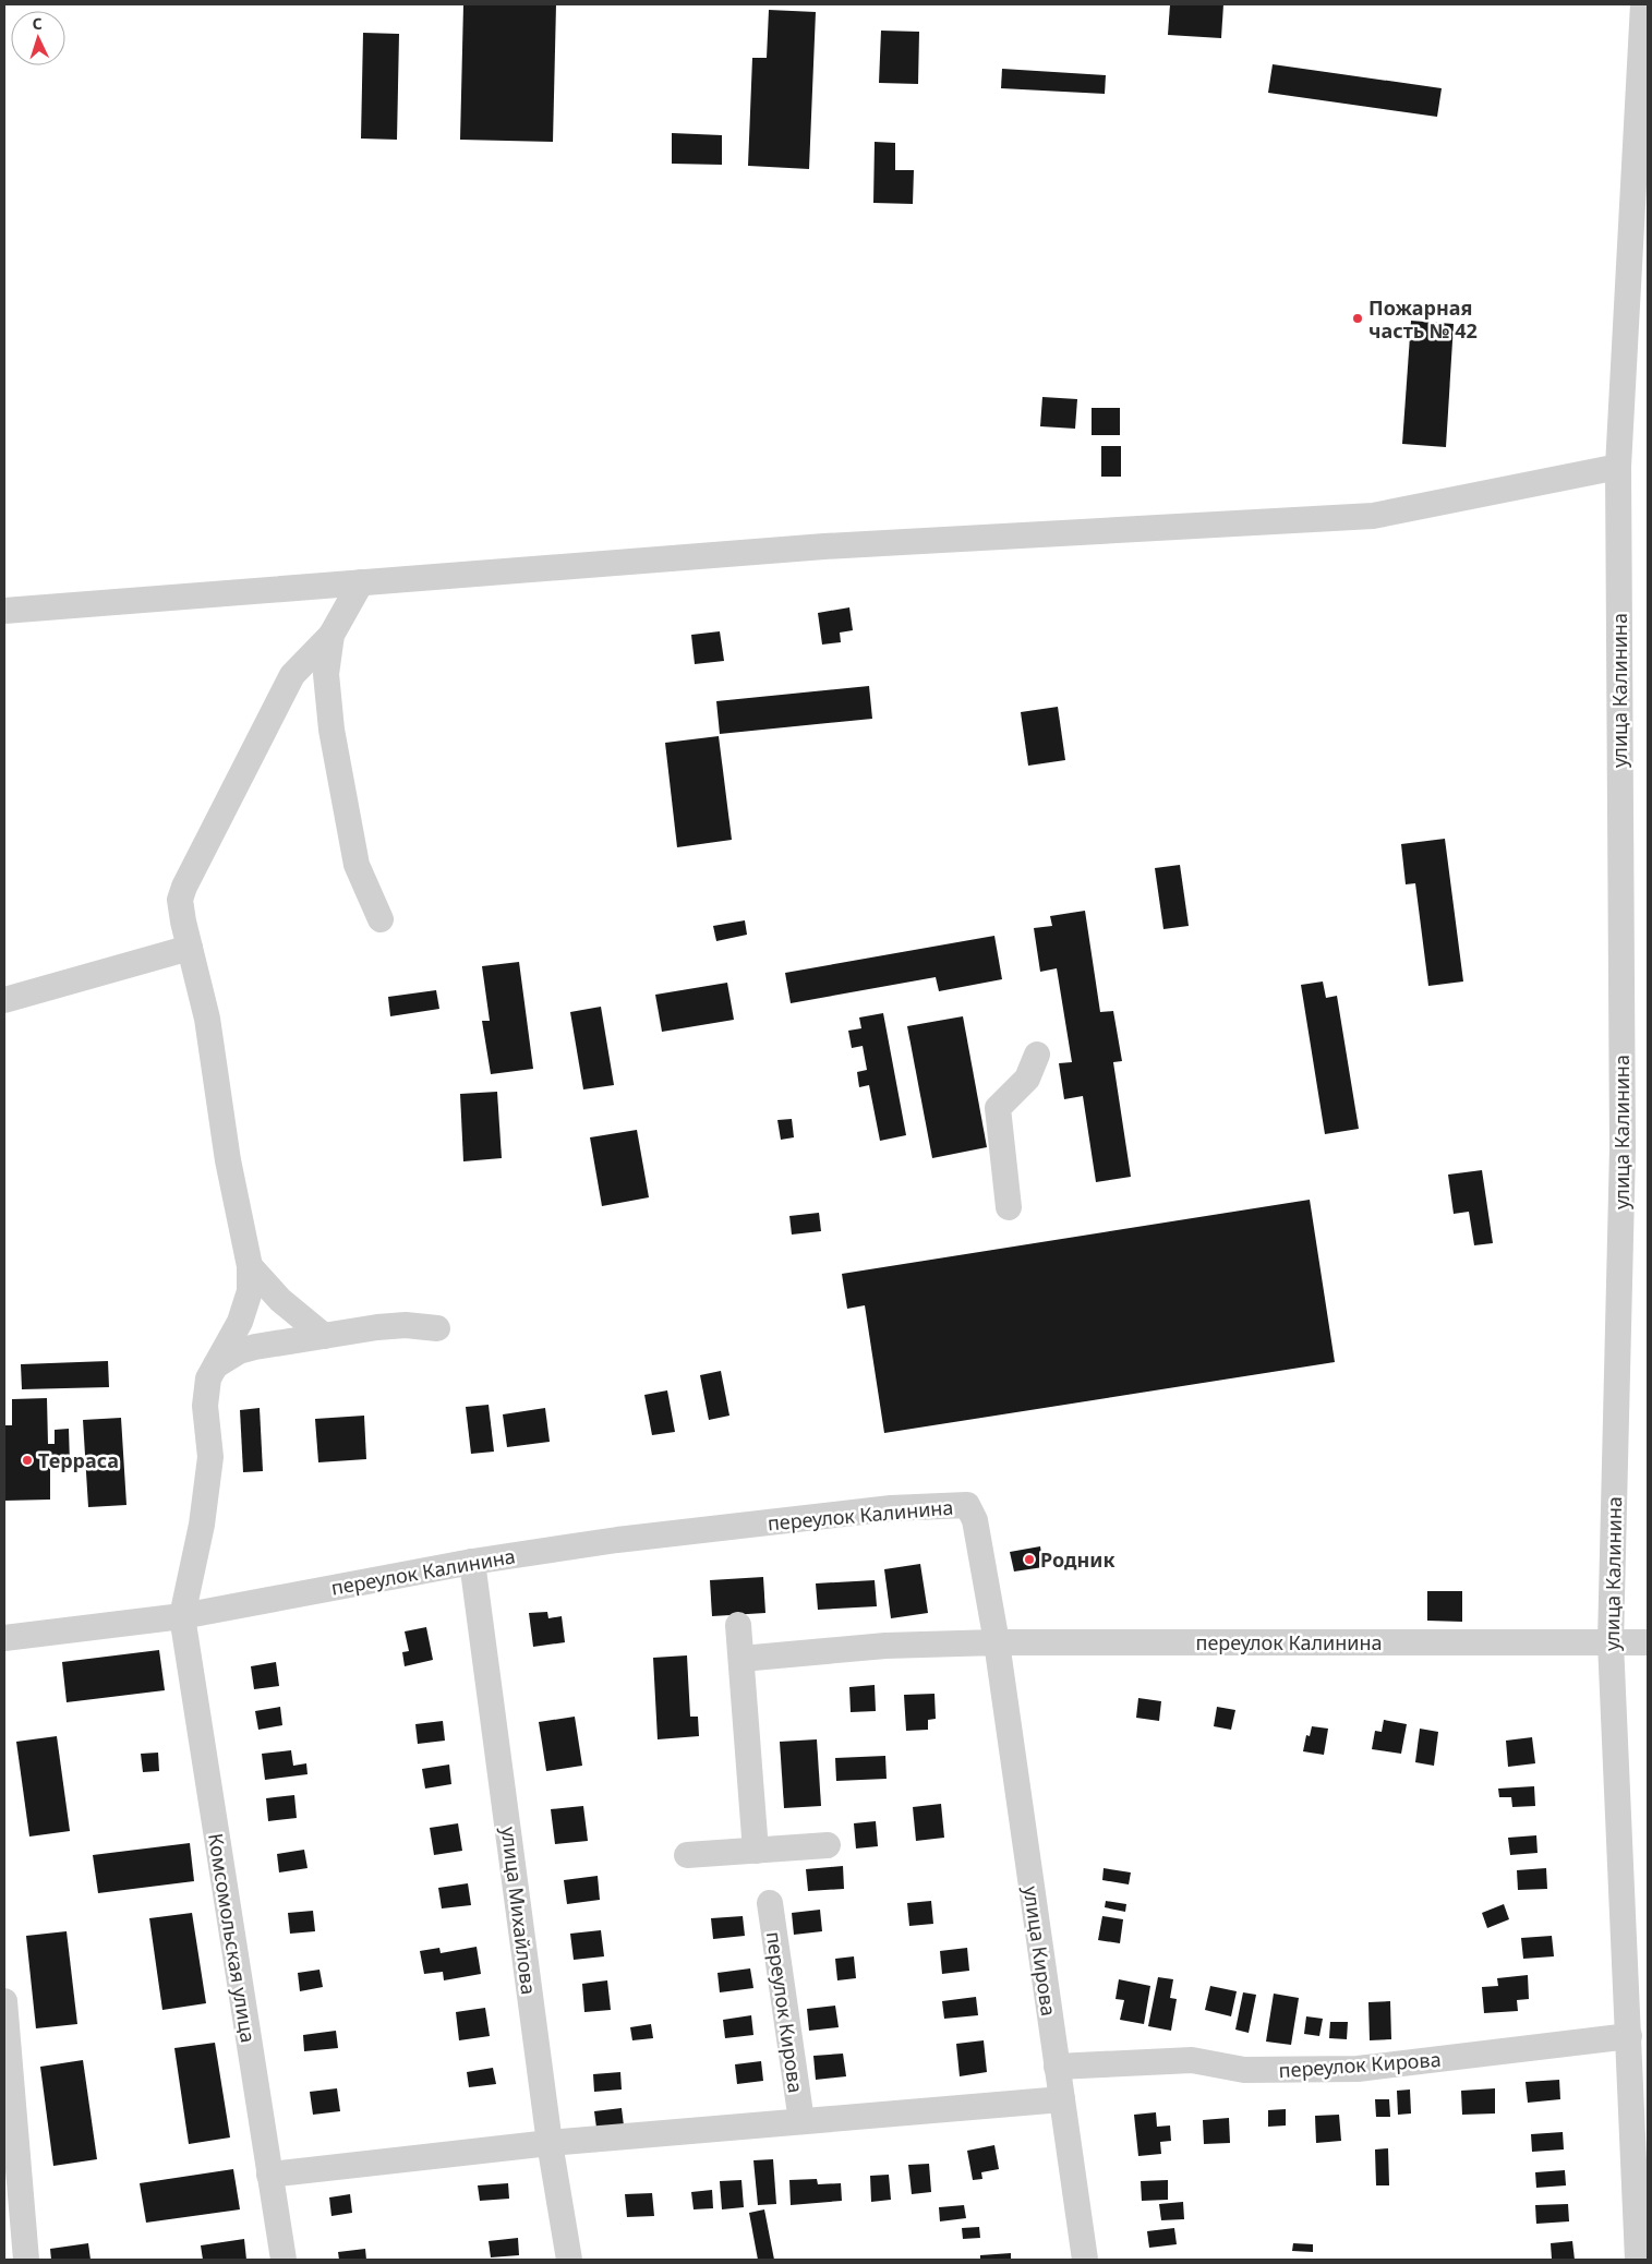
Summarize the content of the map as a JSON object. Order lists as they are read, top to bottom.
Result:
{
  "streets": {
    "street": [
      "улица Калинина",
      "переулок Калинина",
      "улица Михайлова",
      "Комсомольская улица",
      "улица Кирова",
      "переулок Кирова"
    ]
  },
  "crossings": [
    ["улица Калинина", "переулок Калинина"],
    ["улица Калинина", "переулок Кирова"],
    ["переулок Калинина", "улица Михайлова"],
    ["переулок Калинина", "Комсомольская улица"],
    ["переулок Калинина", "улица Кирова"],
    ["улица Кирова", "переулок Кирова"]
  ],
  "places": ["Пожарная часть № 42", "Терраса", "Родник"],
  "north": "top"
}
